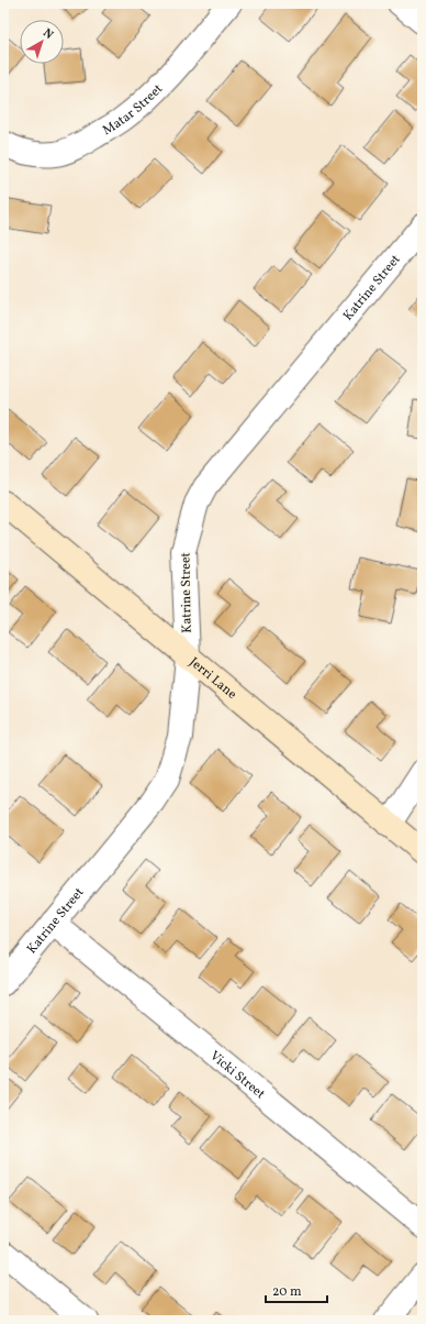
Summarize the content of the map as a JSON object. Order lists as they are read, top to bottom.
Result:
{
  "streets": {
    "street": [
      "Matar Street",
      "Katrine Street",
      "Jerri Lane",
      "Vicki Street"
    ]
  },
  "crossings": [
    ["Katrine Street", "Jerri Lane"],
    ["Katrine Street", "Vicki Street"]
  ],
  "scale_bar": "20 m",
  "north": "top right"
}
